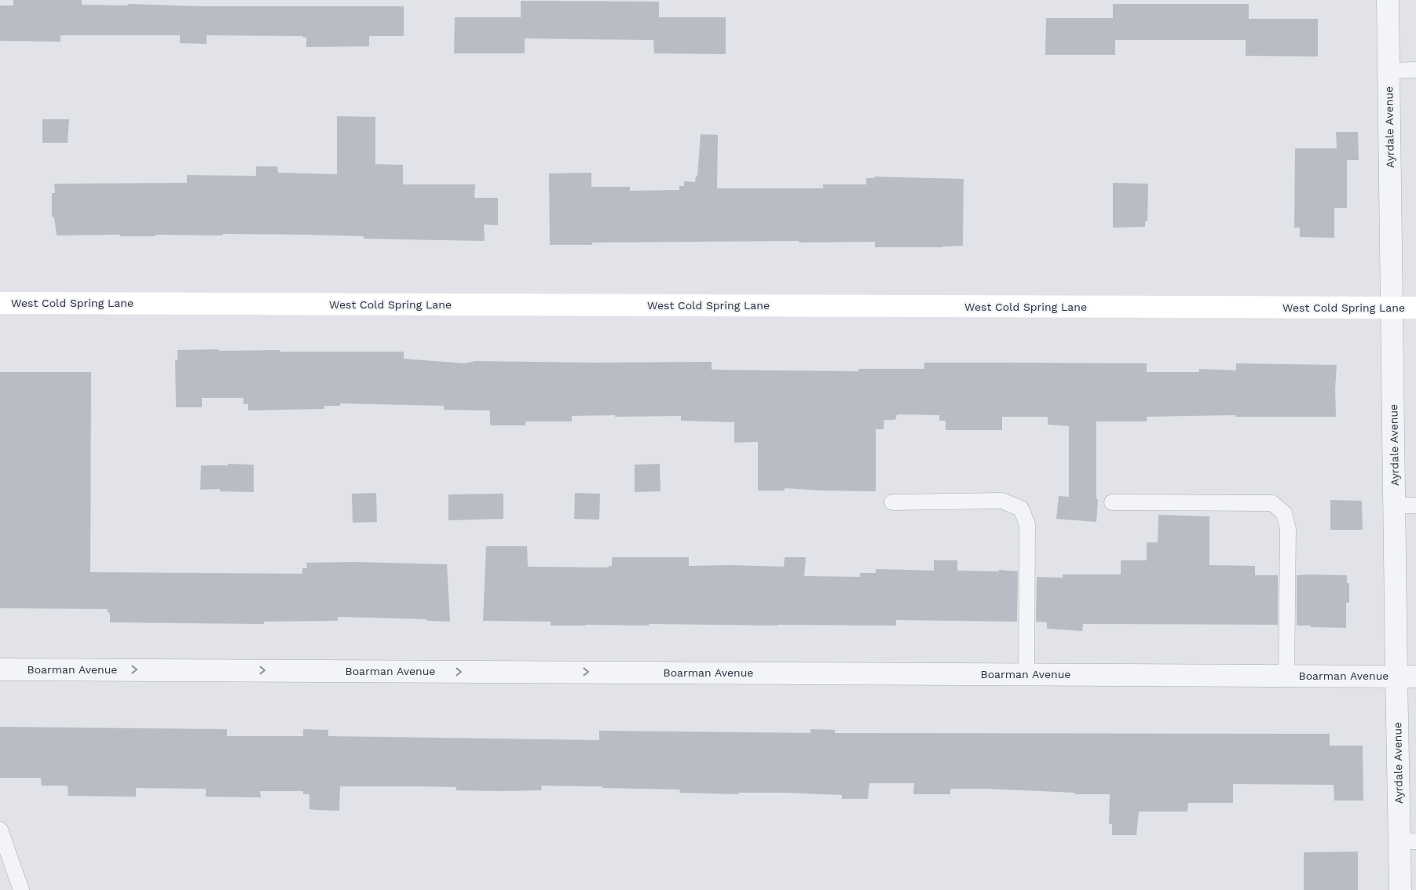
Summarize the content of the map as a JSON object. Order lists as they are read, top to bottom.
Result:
{
  "streets": {
    "main road": ["West Cold Spring Lane"],
    "street": ["Ayrdale Avenue", "Boarman Avenue"]
  },
  "crossings": [
    ["Ayrdale Avenue", "West Cold Spring Lane"],
    ["Ayrdale Avenue", "Boarman Avenue"]
  ],
  "one_way": ["Boarman Avenue"]
}
